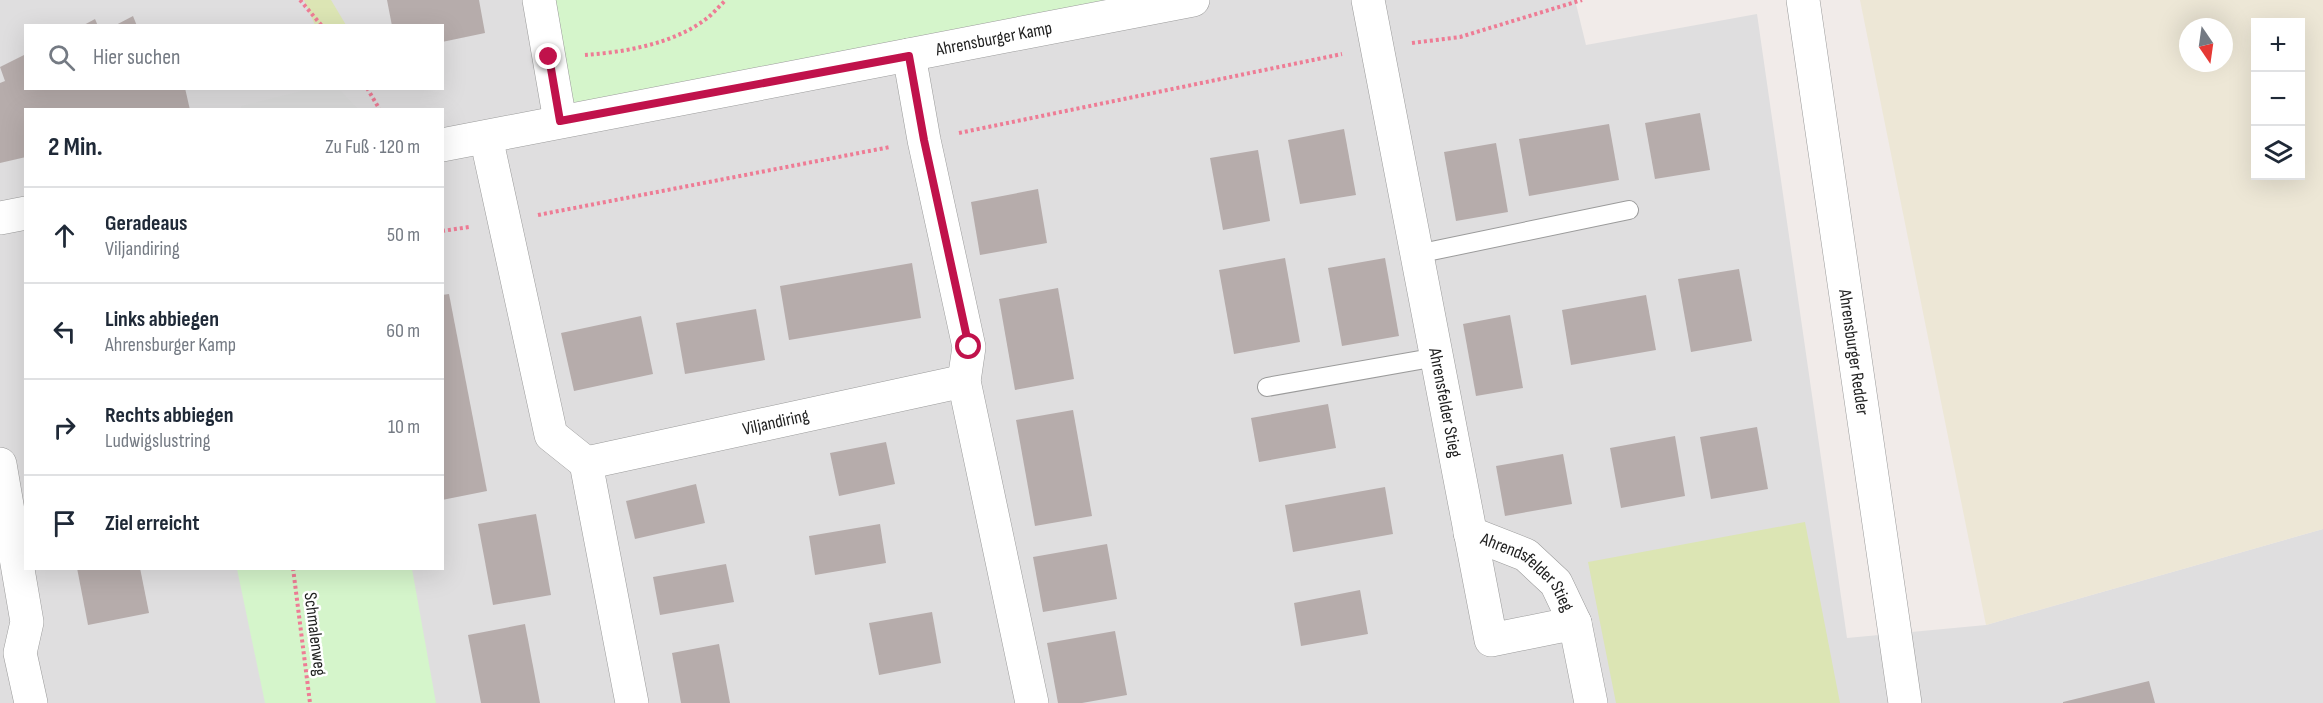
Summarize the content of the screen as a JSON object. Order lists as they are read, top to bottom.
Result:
{
  "streets": {
    "street": [
      "Ahrensburger Kamp",
      "Ahrensburger Redder",
      "Ahrensfelder Stieg",
      "Viljandiring",
      "Ahrendsfelder Stieg"
    ],
    "path": ["Schmalenweg"]
  },
  "crossings": [
    ["Ahrensfelder Stieg", "Ahrendsfelder Stieg"]
  ],
  "north": "bottom",
  "page": {
    "map_buttons": ["+", "−"],
    "search": "Hier suchen",
    "heading": ["2 Min.", "Zu Fuß · 120 m"],
    "list": [
      ["Geradeaus", "Viljandiring", "50 m"],
      ["Links abbiegen", "Ahrensburger Kamp", "60 m"],
      ["Rechts abbiegen", "Ludwigslustring", "10 m"],
      "Ziel erreicht"
    ]
  }
}
